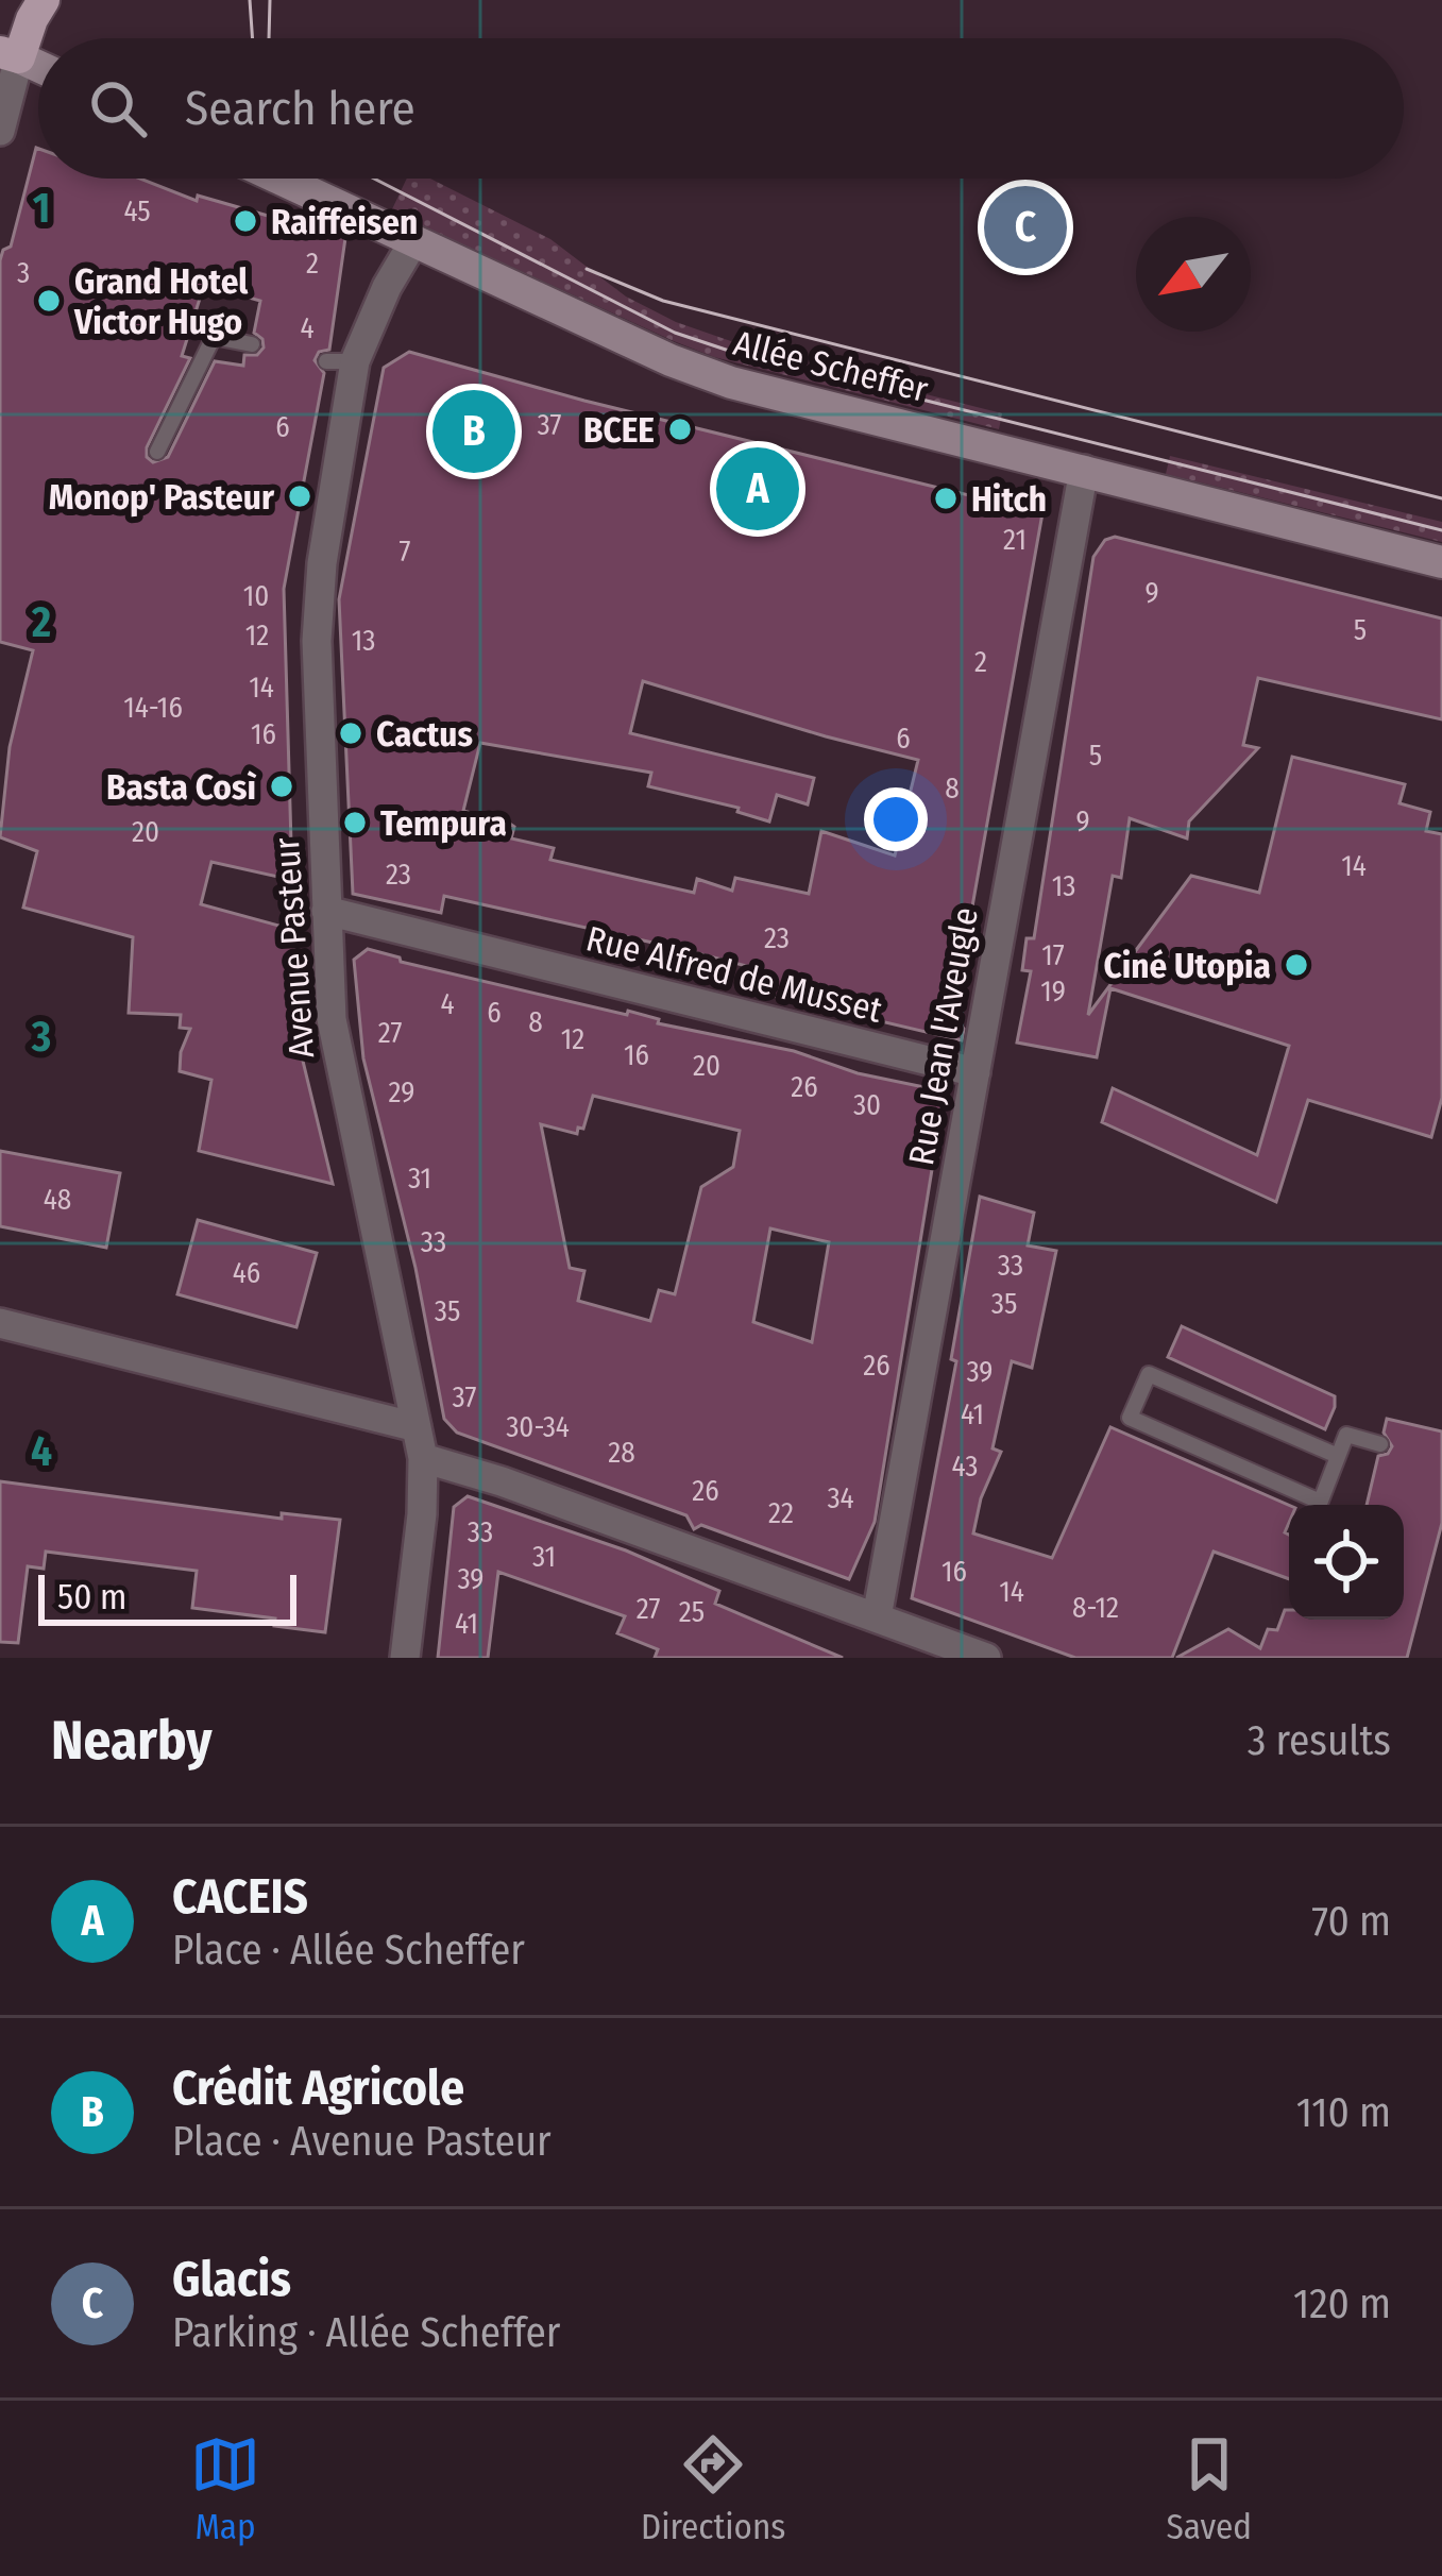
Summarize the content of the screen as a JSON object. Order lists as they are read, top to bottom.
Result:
{
  "streets": {
    "street": [
      "Allée Scheffer",
      "Avenue Pasteur",
      "Rue Alfred de Musset",
      "Rue Jean l'Aveugle"
    ]
  },
  "crossings": [
    ["Allée Scheffer", "Avenue Pasteur"],
    ["Allée Scheffer", "Rue Jean l'Aveugle"],
    ["Avenue Pasteur", "Rue Alfred de Musset"],
    ["Rue Alfred de Musset", "Rue Jean l'Aveugle"]
  ],
  "places": [
    "Raiffeisen",
    "Grand Hotel Victor Hugo",
    "BCEE",
    "Monop' Pasteur",
    "Hitch",
    "Cactus",
    "Basta Così",
    "Tempura",
    "Ciné Utopia"
  ],
  "house_numbers": [
    "45",
    "2",
    "3",
    "4",
    "37",
    "6",
    "21",
    "7",
    "9",
    "10",
    "5",
    "12",
    "13",
    "2",
    "14",
    "14-16",
    "16",
    "6",
    "5",
    "8",
    "9",
    "20",
    "14",
    "23",
    "13",
    "23",
    "17",
    "19",
    "4",
    "6",
    "8",
    "27",
    "12",
    "16",
    "20",
    "26",
    "29",
    "30",
    "31",
    "48",
    "33",
    "33",
    "46",
    "35",
    "35",
    "26",
    "39",
    "37",
    "41",
    "30-34",
    "28",
    "43",
    "26",
    "34",
    "22",
    "33",
    "31",
    "16",
    "39",
    "14",
    "8-12",
    "27",
    "25",
    "41"
  ],
  "scale_bar": "50 m",
  "north": "bottom left",
  "page": {
    "search": "Search here",
    "pins": ["C", "B", "A"],
    "scale": "50 m",
    "heading": ["Nearby", "3 results"],
    "list": [
      {
        "mark": "A",
        "name": "CACEIS",
        "note": "Place · Allée Scheffer",
        "value": "70 m"
      },
      {
        "mark": "B",
        "name": "Crédit Agricole",
        "note": "Place · Avenue Pasteur",
        "value": "110 m"
      },
      {
        "mark": "C",
        "name": "Glacis",
        "note": "Parking · Allée Scheffer",
        "value": "120 m"
      }
    ],
    "nav": ["Map", "Directions", "Saved"]
  },
  "grid": {
    "rows": [
      "1",
      "2",
      "3",
      "4"
    ]
  }
}
